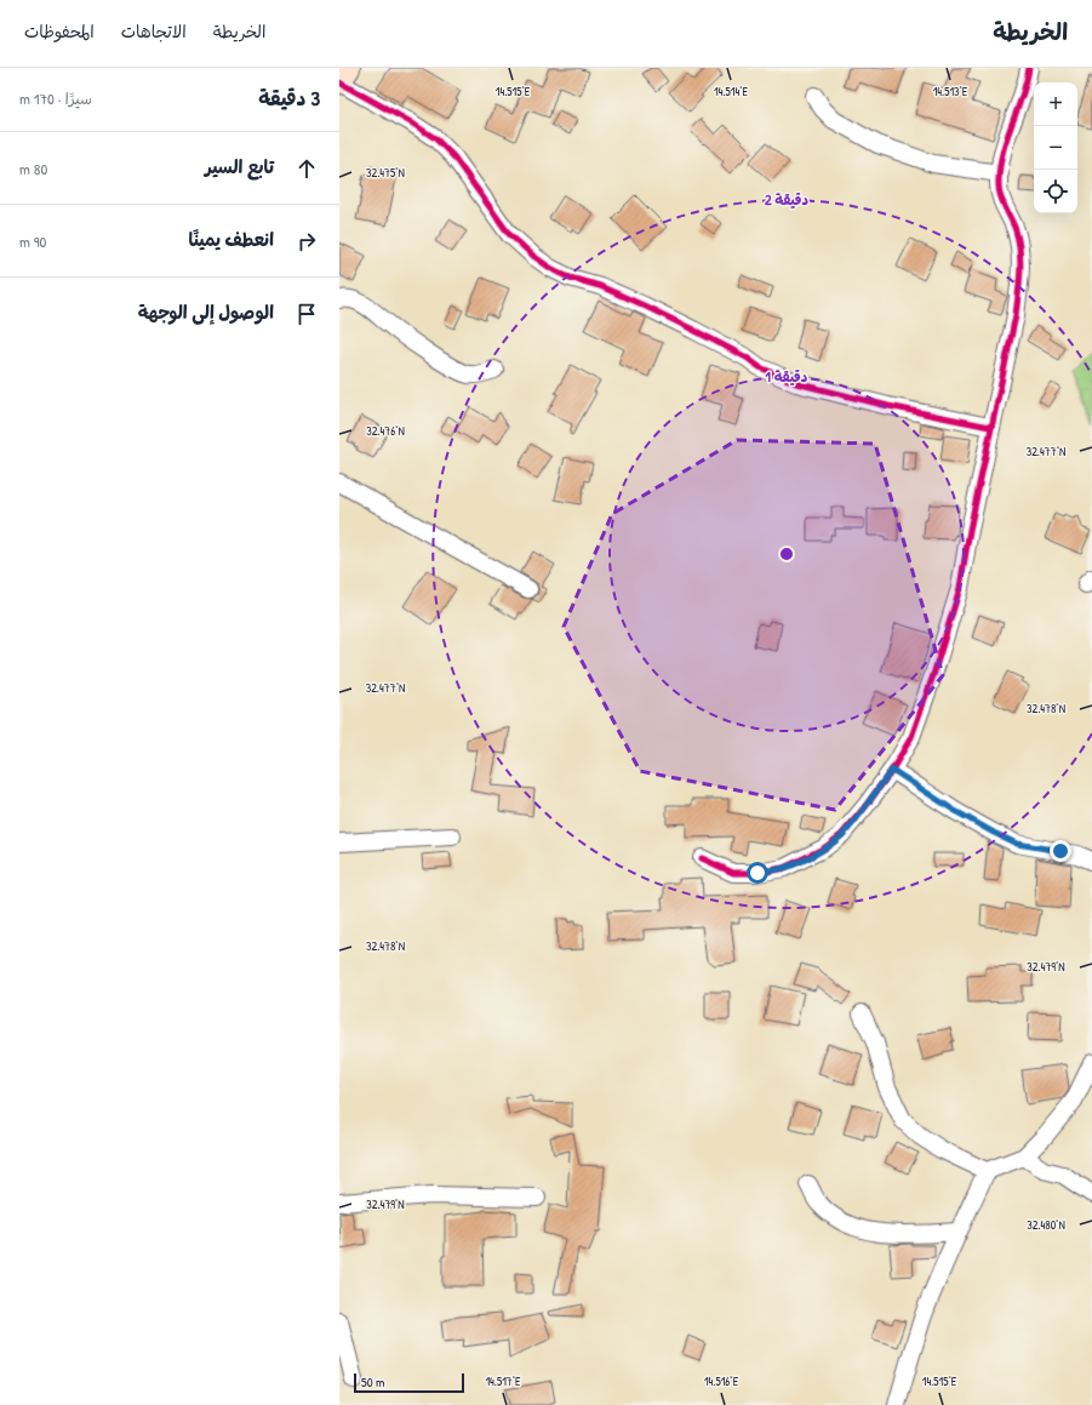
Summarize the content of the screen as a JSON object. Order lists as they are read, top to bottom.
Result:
{
  "scale_bar": "50 m",
  "page": {
    "header": "الخريطة",
    "nav": ["الخريطة", "الاتجاهات", "المحفوظات"],
    "heading": ["3 دقيقة", "سيرًا · 170 m"],
    "map_buttons": ["+", "−"],
    "list": [
      ["تابع السير", "80 m"],
      ["انعطف يمينًا", "90 m"],
      "الوصول إلى الوجهة"
    ],
    "scale": "50 m"
  },
  "coordinates": [
    "14.515°E",
    "14.514°E",
    "14.513°E",
    "32.475°N",
    "32.476°N",
    "32.477°N",
    "32.478°N",
    "32.479°N",
    "32.480°N",
    "14.517°E",
    "14.516°E"
  ],
  "rings": ["2 دقيقة", "1 دقيقة"]
}
